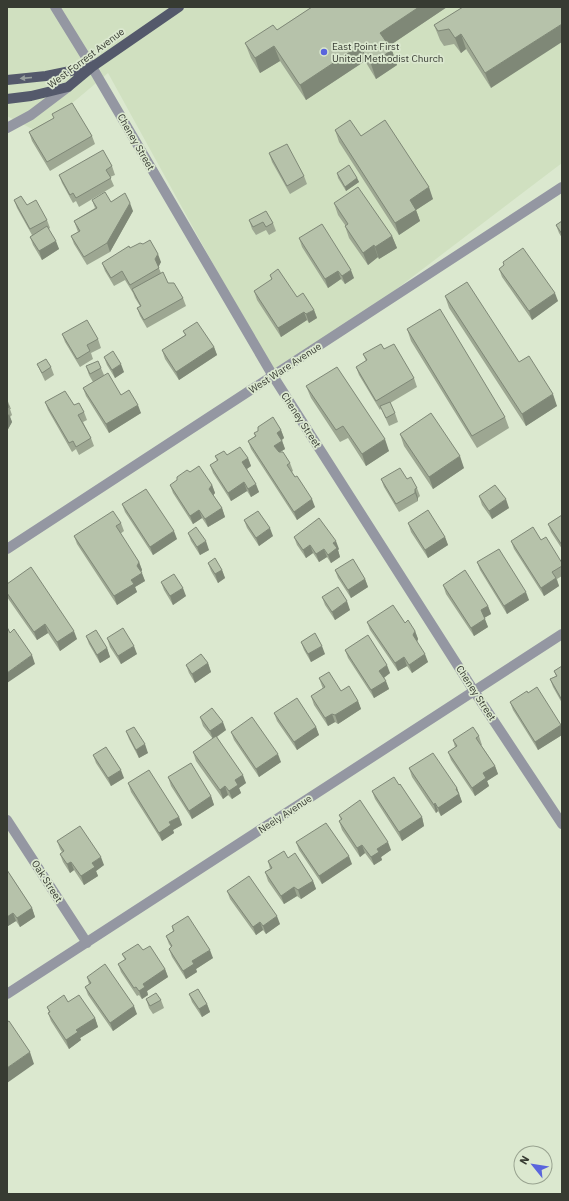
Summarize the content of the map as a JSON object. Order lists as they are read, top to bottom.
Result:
{
  "streets": {
    "main road": ["West Forrest Avenue"],
    "street": [
      "Cheney Street",
      "West Ware Avenue",
      "Neely Avenue",
      "Oak Street"
    ]
  },
  "crossings": [
    ["West Forrest Avenue", "Cheney Street"],
    ["Cheney Street", "West Ware Avenue"],
    ["Cheney Street", "Neely Avenue"],
    ["Neely Avenue", "Oak Street"]
  ],
  "places": ["East Point First United Methodist Church"],
  "north": "top left"
}
